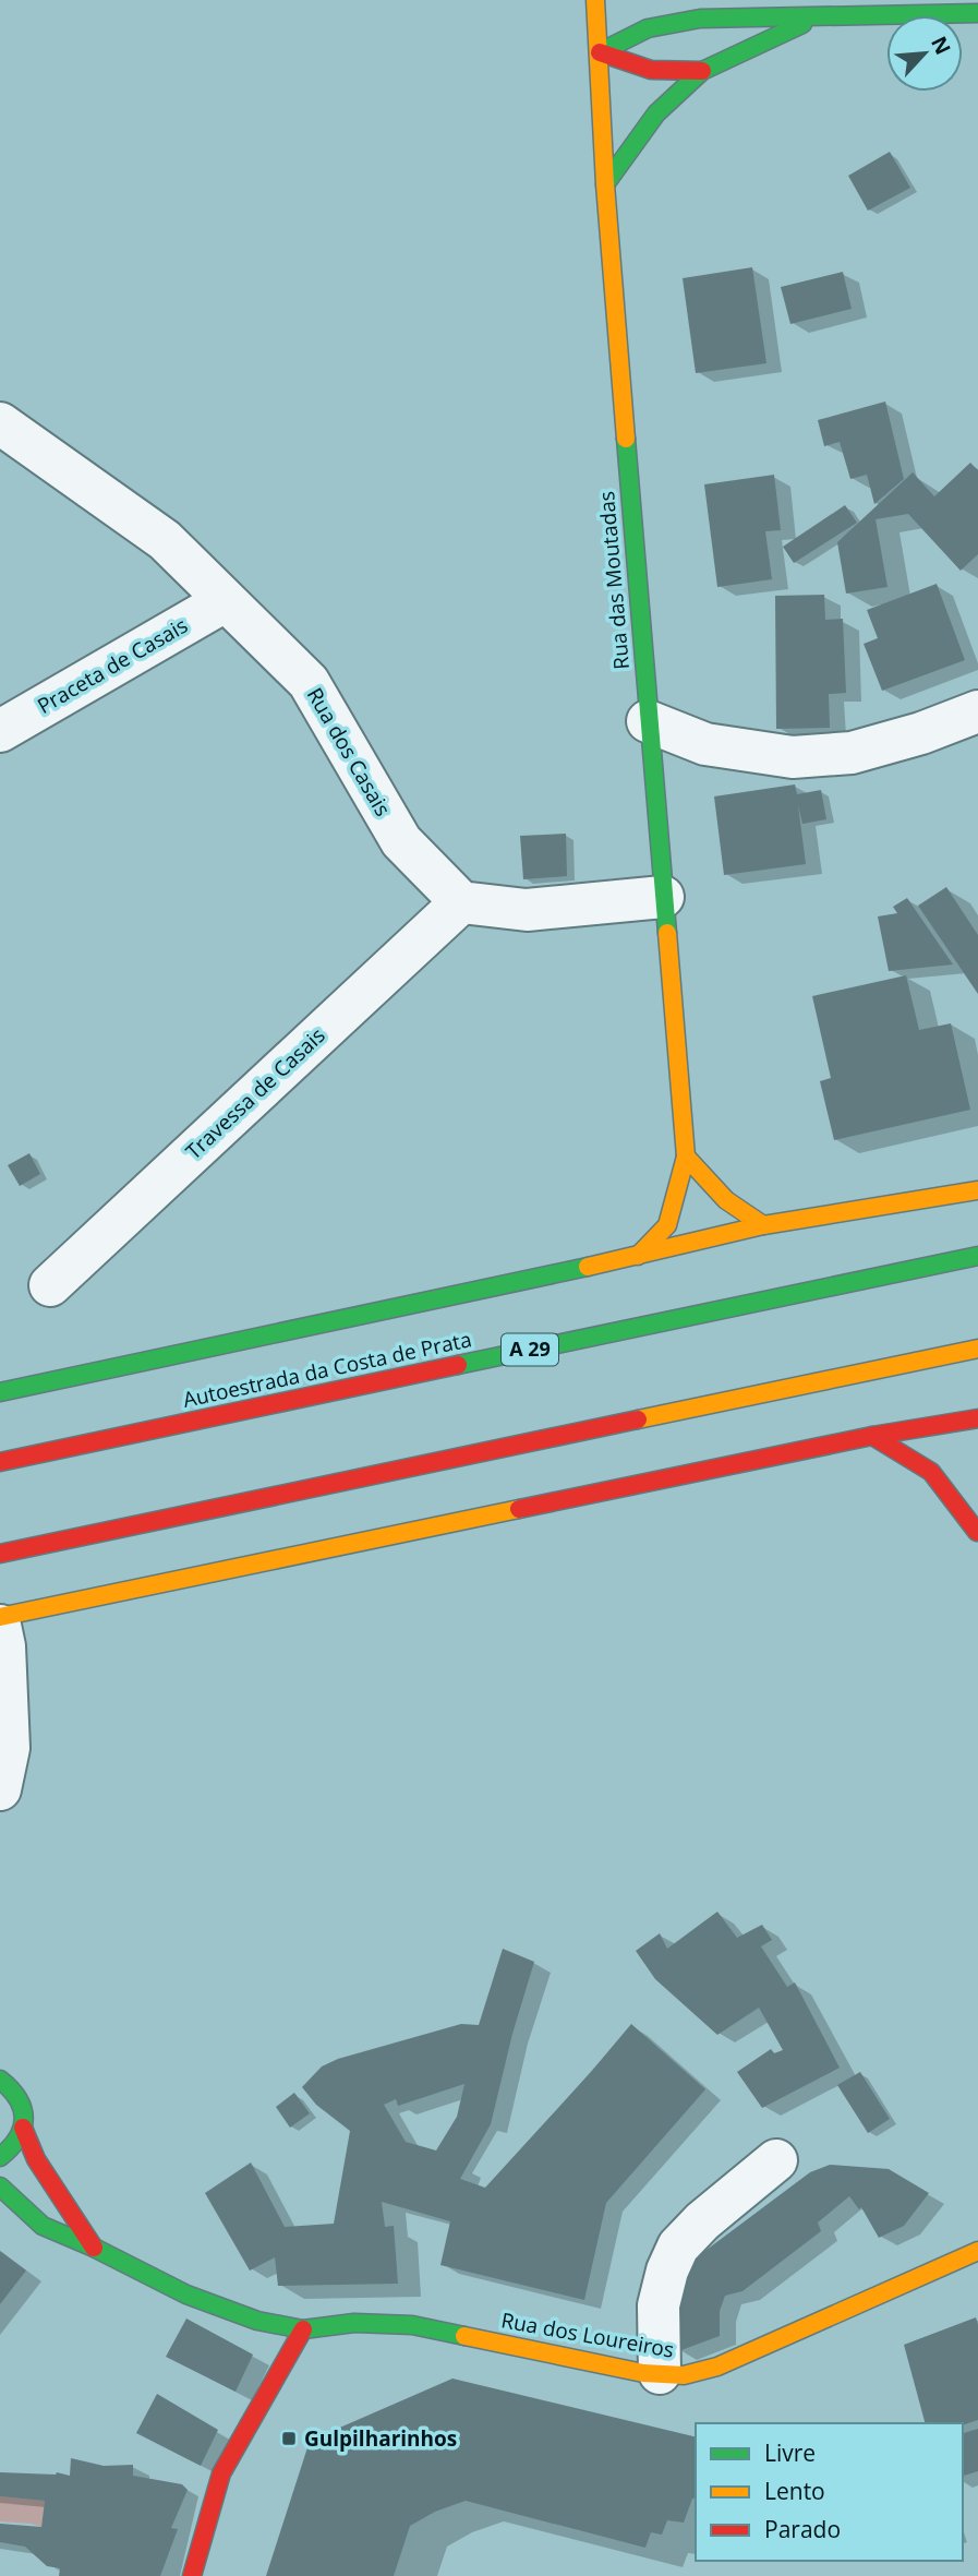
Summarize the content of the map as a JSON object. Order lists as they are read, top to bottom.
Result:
{
  "streets": {
    "main road": [
      "Rua das Moutadas",
      "A 29",
      "Autoestrada da Costa de Prata",
      "Rua dos Loureiros"
    ],
    "street": ["Praceta de Casais", "Rua dos Casais", "Travessa de Casais"]
  },
  "crossings": [
    ["Praceta de Casais", "Rua dos Casais"],
    ["Rua dos Casais", "Travessa de Casais"]
  ],
  "places": {
    "transit": ["Gulpilharinhos"]
  },
  "legend": ["Livre", "Lento", "Parado"],
  "north": "top right"
}
